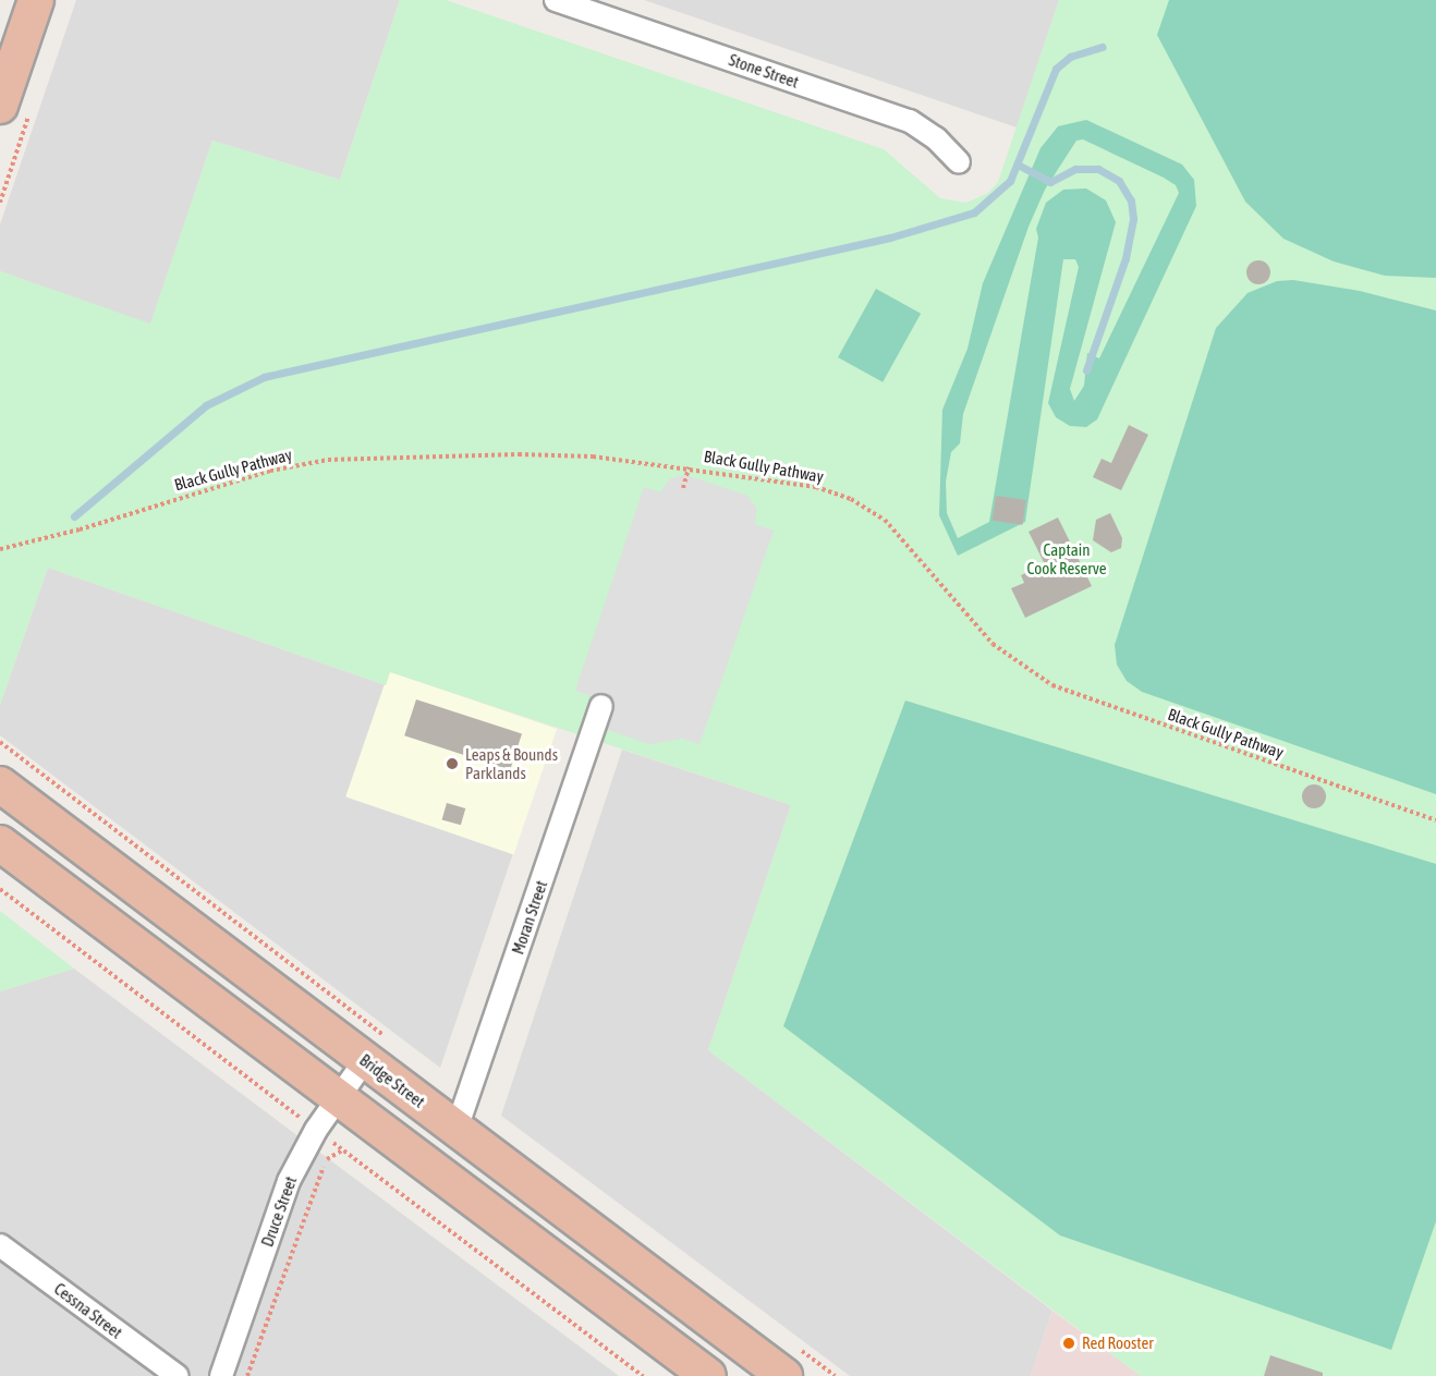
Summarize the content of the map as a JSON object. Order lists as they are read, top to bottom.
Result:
{
  "streets": {
    "highway": ["Bridge Street"],
    "street": [
      "Stone Street",
      "Moran Street",
      "Druce Street",
      "Cessna Street"
    ],
    "path": ["Black Gully Pathway"]
  },
  "crossings": [
    ["Moran Street", "Bridge Street"],
    ["Bridge Street", "Druce Street"]
  ],
  "parks": ["Captain Cook Reserve"],
  "places": ["Leaps & Bounds Parklands", "Red Rooster"]
}
